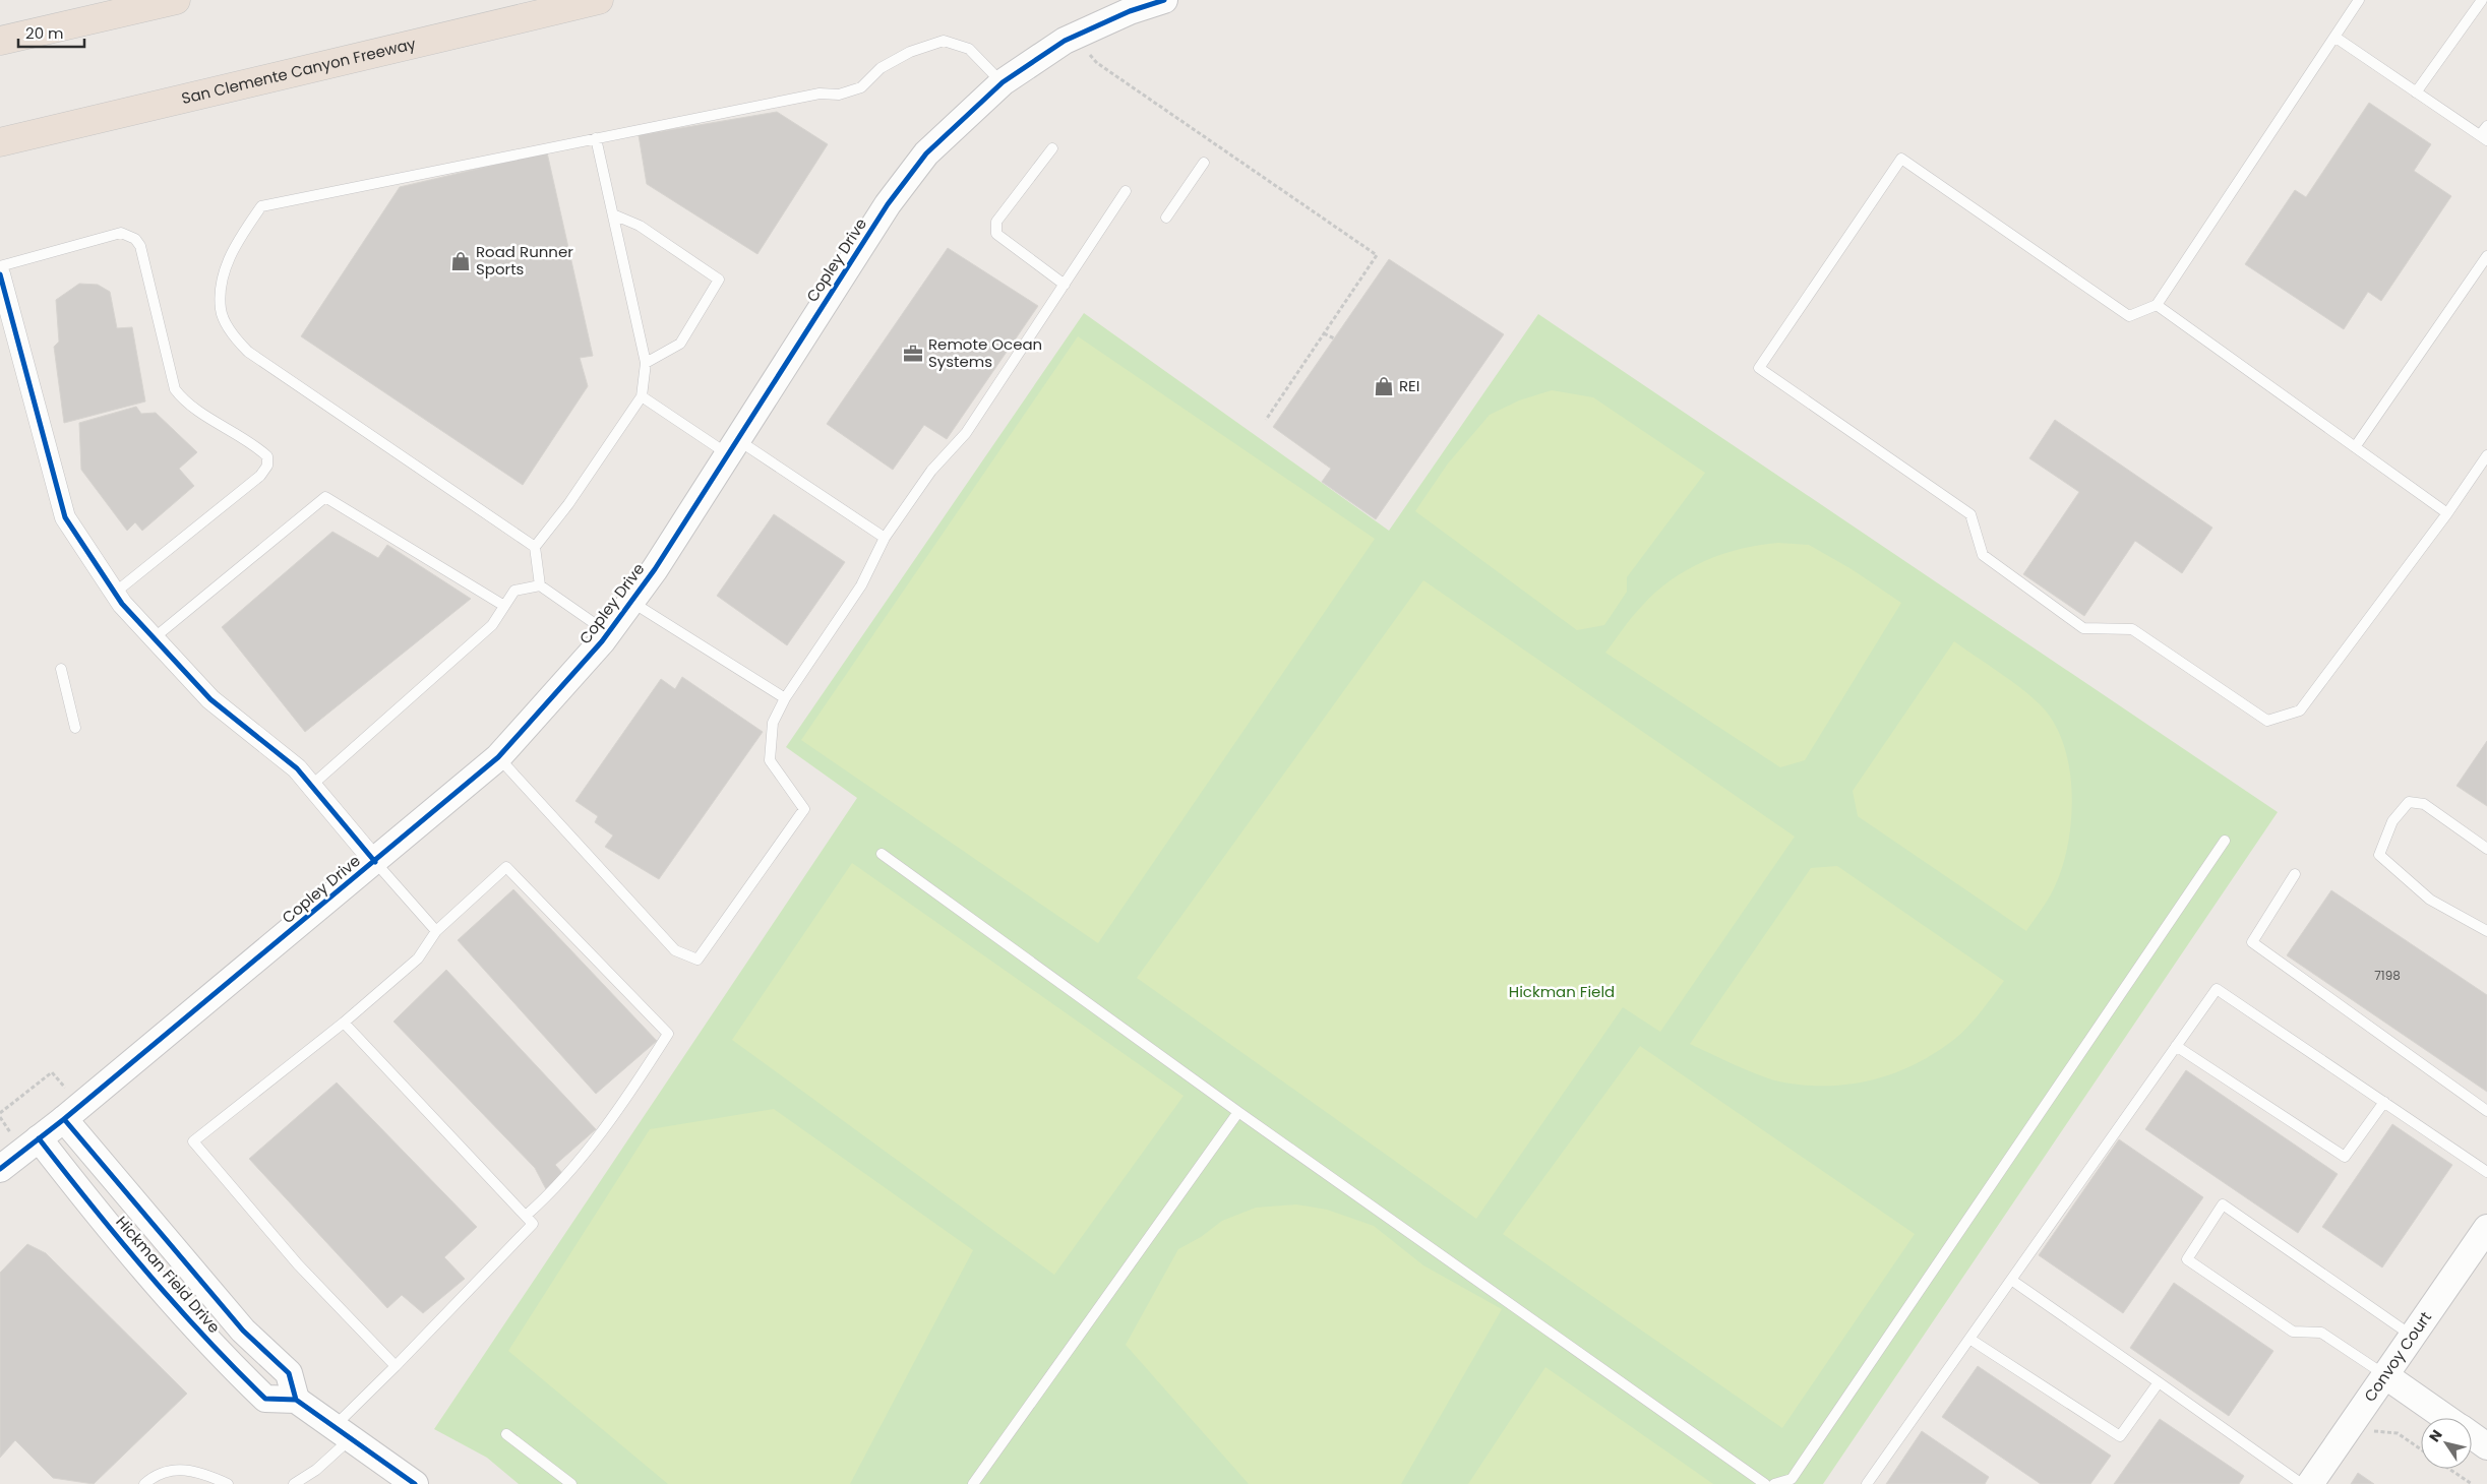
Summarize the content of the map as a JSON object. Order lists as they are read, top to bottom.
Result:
{
  "streets": {
    "highway": ["San Clemente Canyon Freeway"],
    "street": ["Copley Drive", "Hickman Field Drive", "Convoy Court"]
  },
  "crossings": [
    ["Copley Drive", "Hickman Field Drive"]
  ],
  "parks": ["Hickman Field"],
  "places": {
    "shop": ["Road Runner Sports", "REI"],
    "office": ["Remote Ocean Systems"]
  },
  "house_numbers": ["7198"],
  "scale_bar": "20 m",
  "north": "top left"
}
